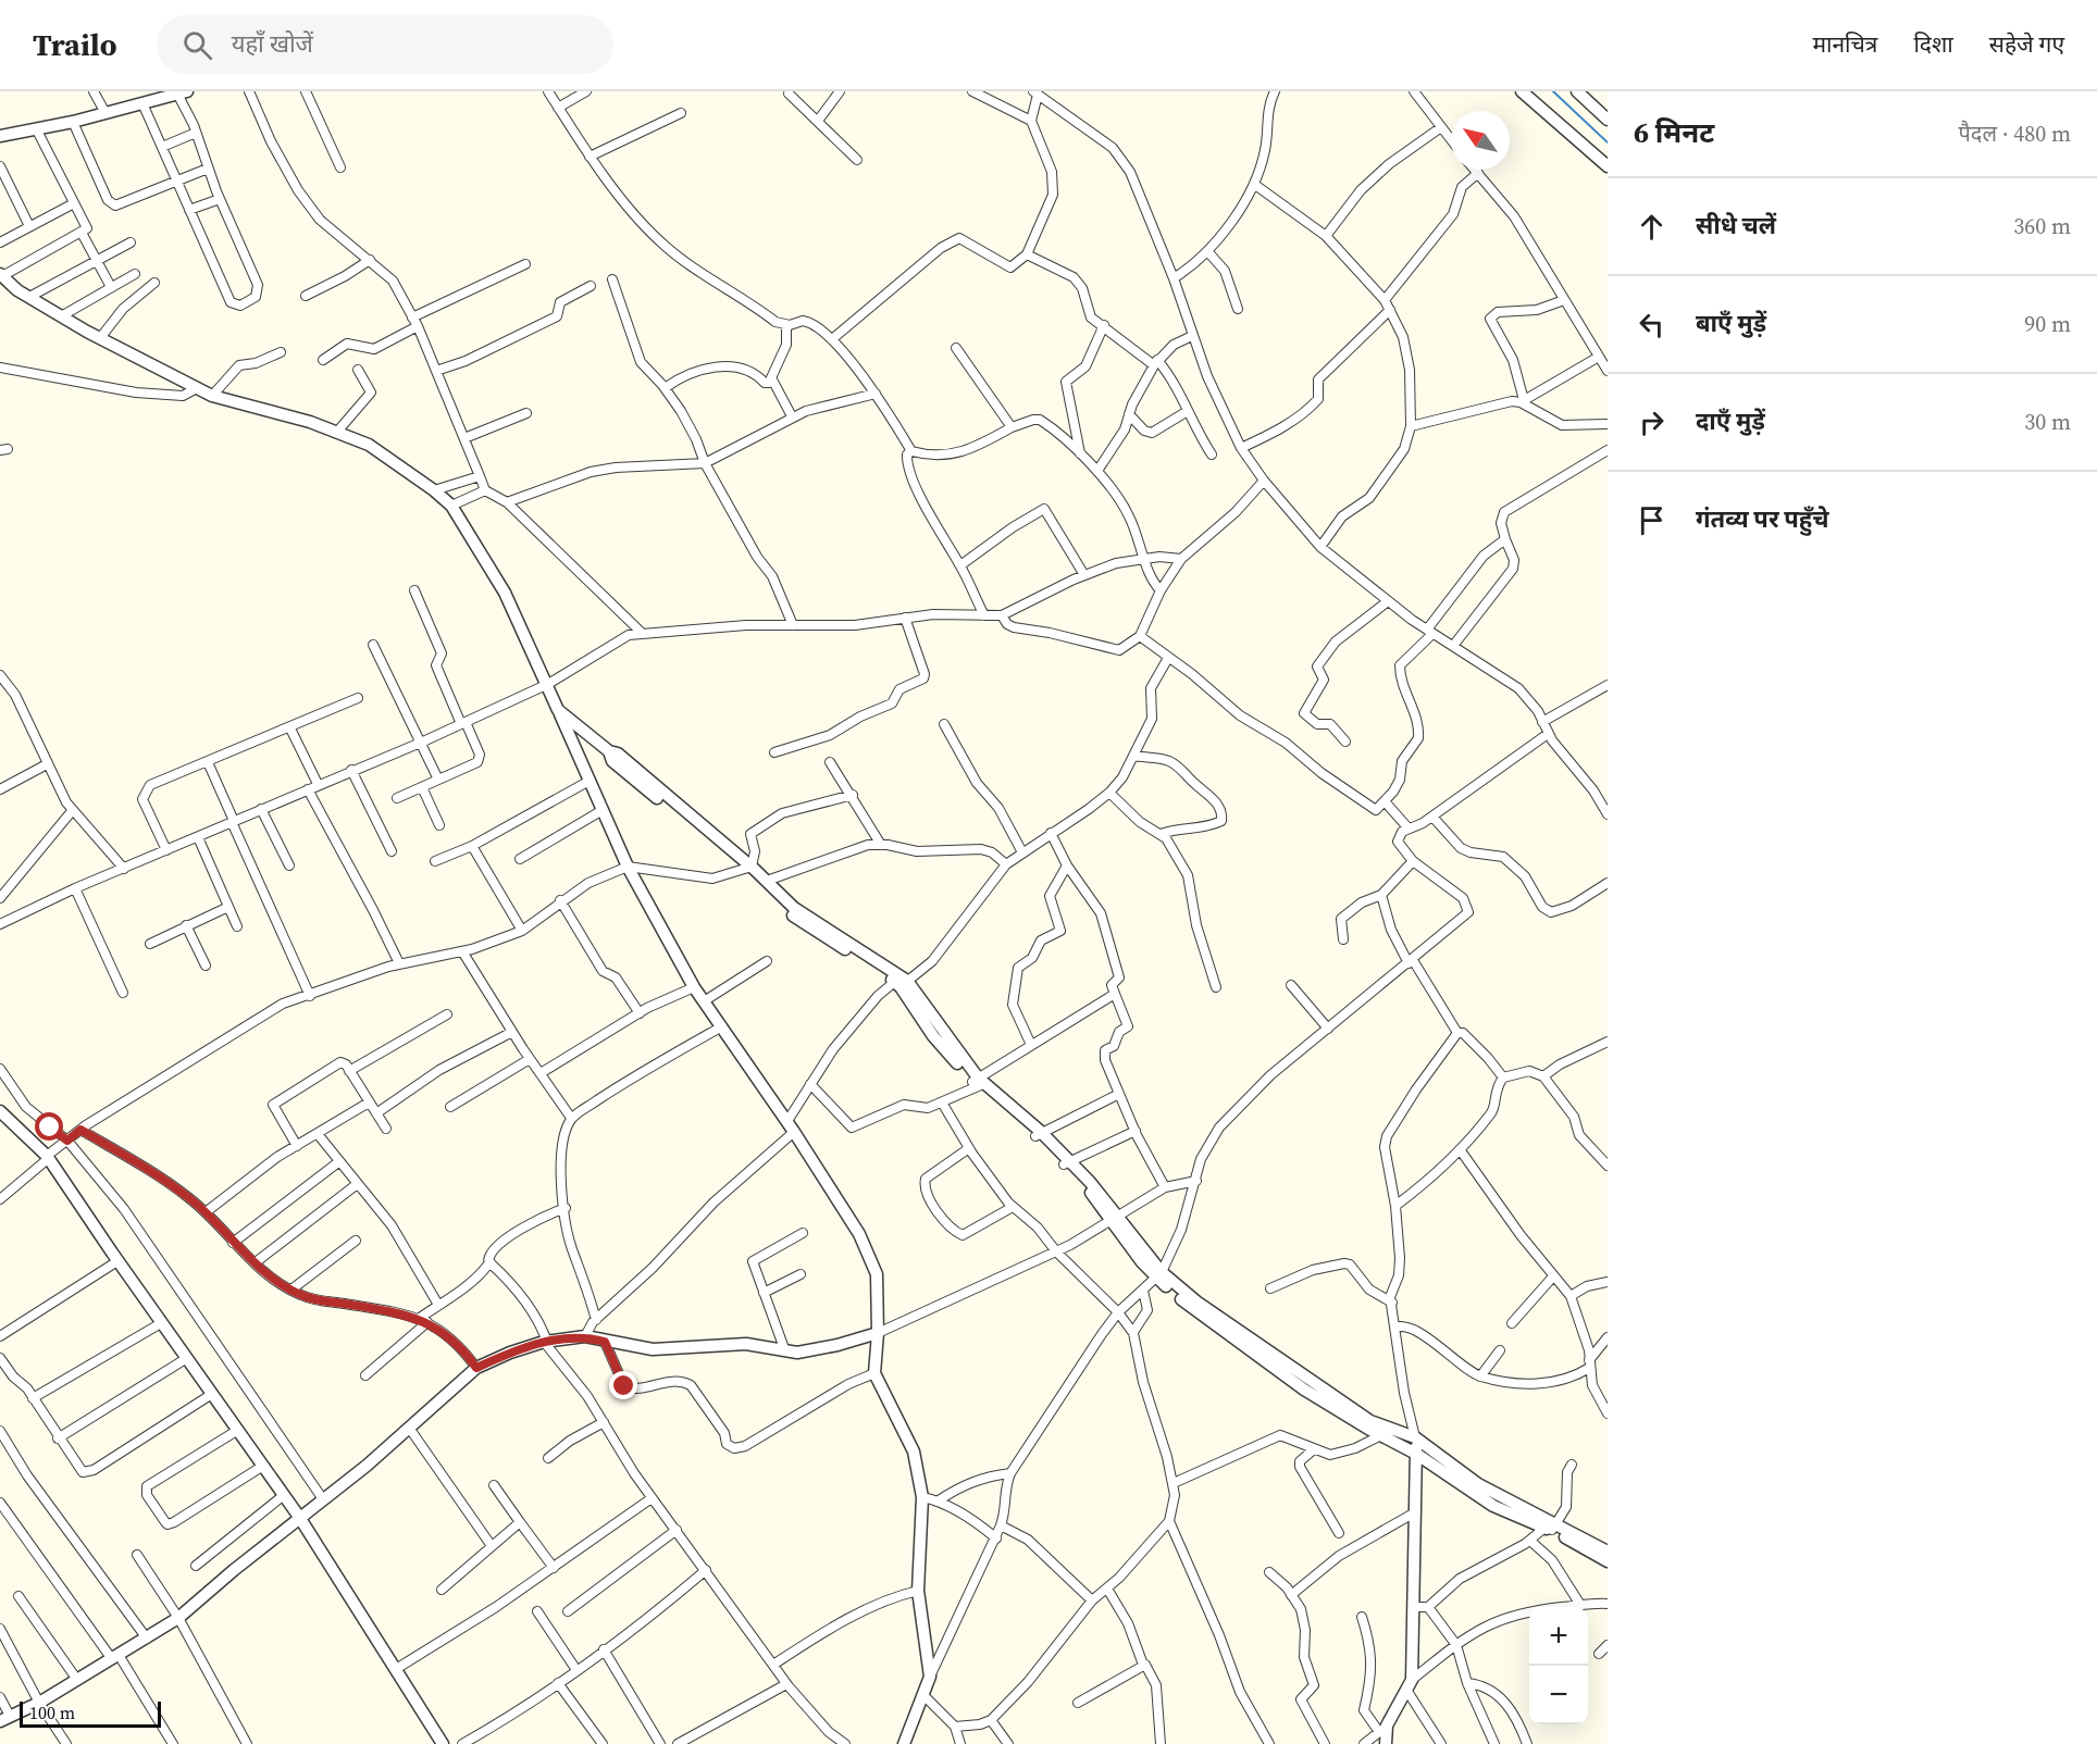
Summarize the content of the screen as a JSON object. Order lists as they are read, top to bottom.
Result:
{
  "scale_bar": "100 m",
  "north": "top left",
  "page": {
    "header": "Trailo",
    "search": "यहाँ खोजें",
    "nav": ["मानचित्र", "दिशा", "सहेजे गए"],
    "heading": ["6 मिनट", "पैदल · 480 m"],
    "list": [
      ["सीधे चलें", "360 m"],
      ["बाएँ मुड़ें", "90 m"],
      ["दाएँ मुड़ें", "30 m"],
      "गंतव्य पर पहुँचे"
    ],
    "map_buttons": ["+", "−"],
    "scale": "100 m"
  }
}
